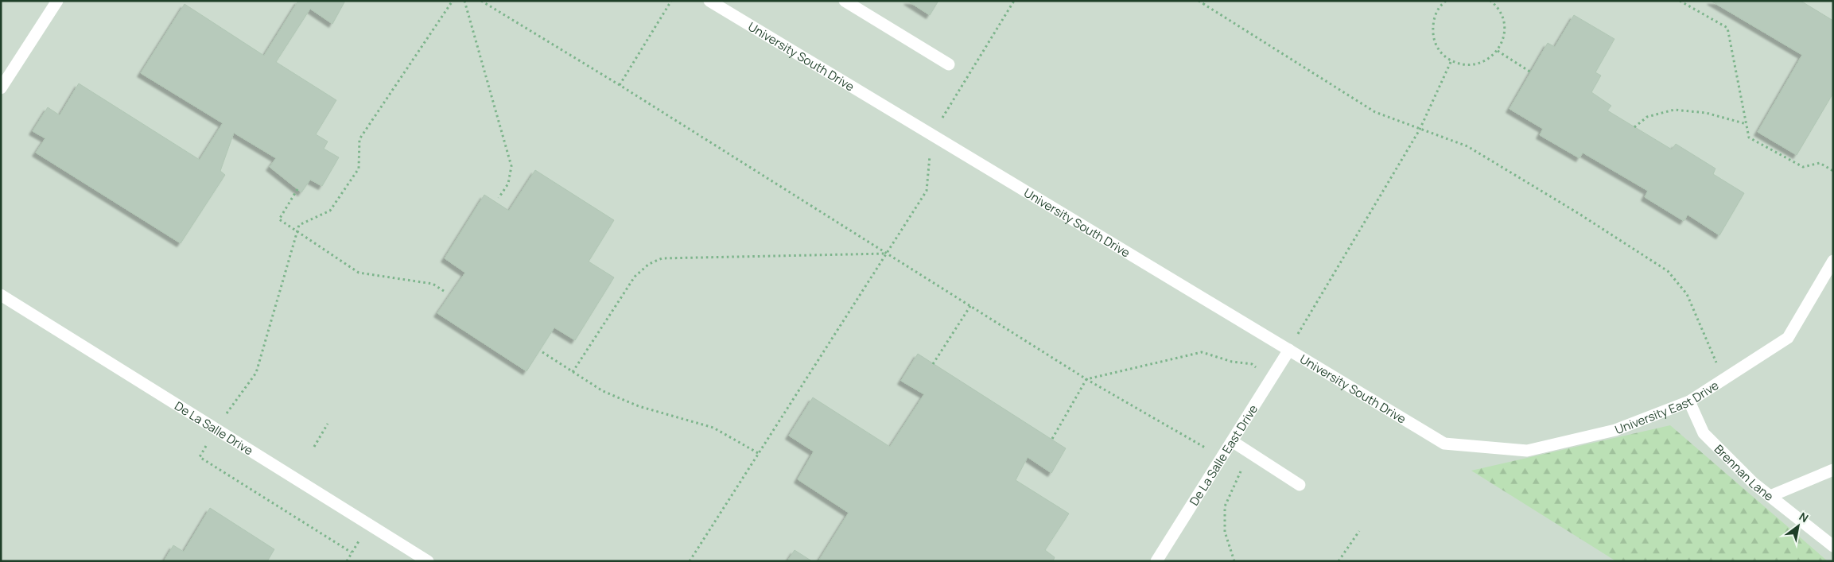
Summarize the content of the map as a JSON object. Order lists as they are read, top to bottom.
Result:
{
  "streets": {
    "street": [
      "University South Drive",
      "University East Drive",
      "De La Salle Drive",
      "De La Salle East Drive",
      "Brennan Lane"
    ]
  },
  "crossings": [
    ["University South Drive", "University East Drive"],
    ["University South Drive", "De La Salle East Drive"],
    ["University East Drive", "Brennan Lane"]
  ],
  "north": "top right"
}
